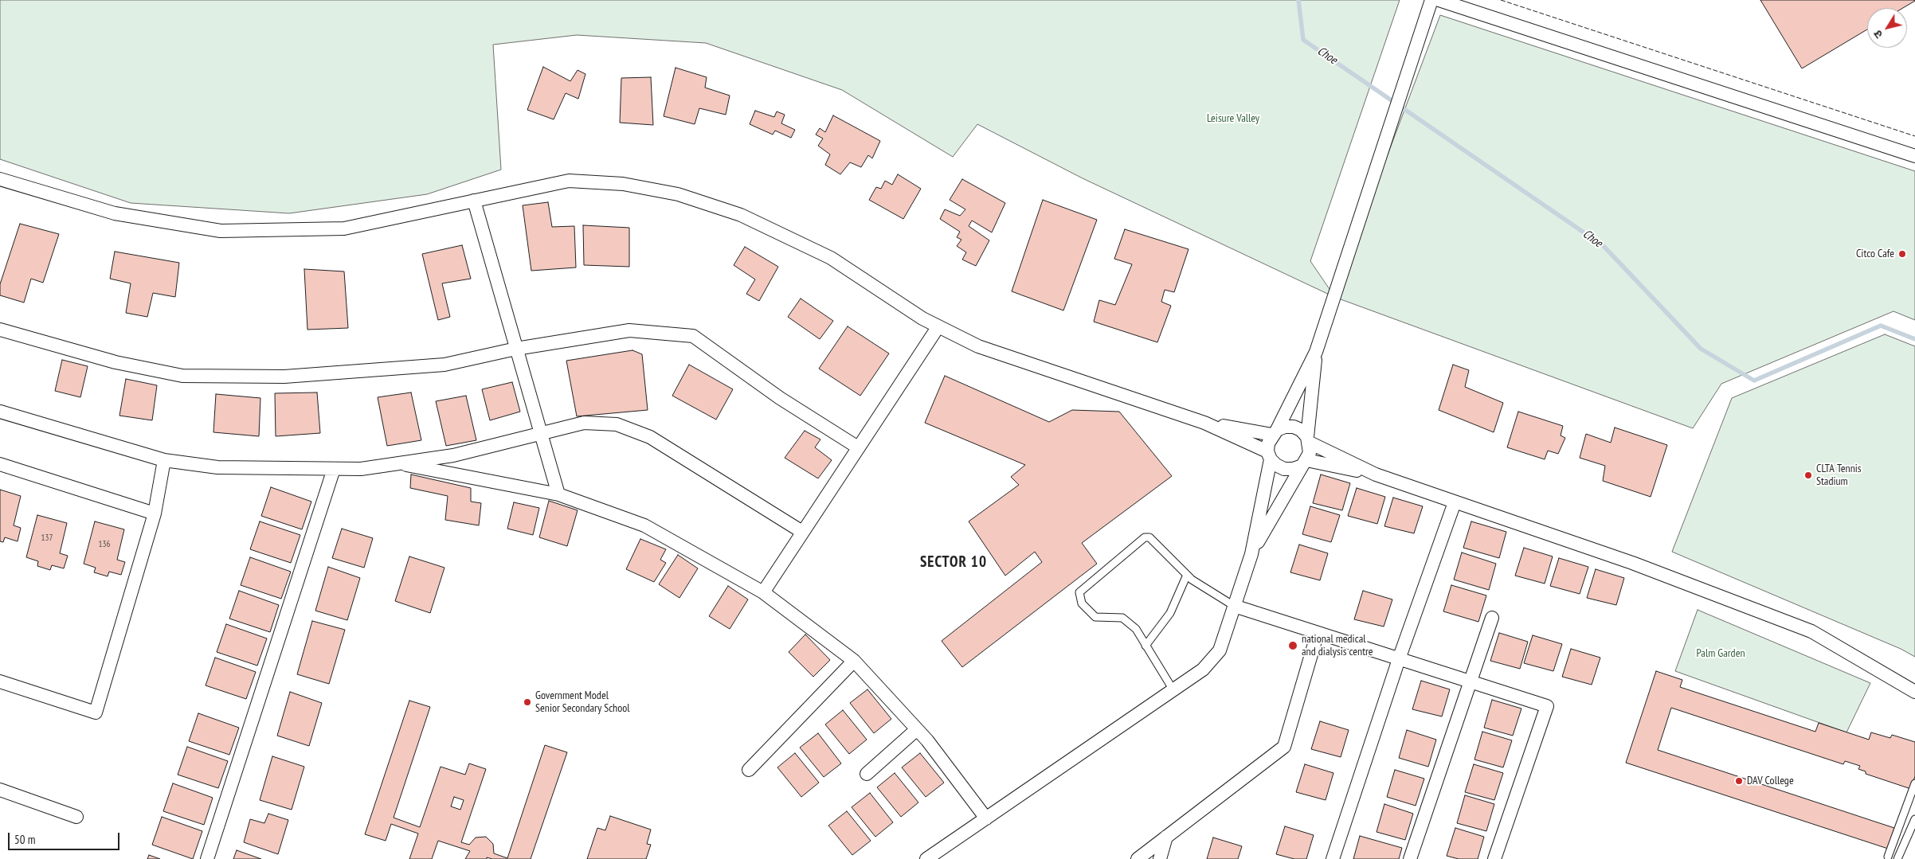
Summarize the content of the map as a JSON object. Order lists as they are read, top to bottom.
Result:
{
  "districts": ["SECTOR 10"],
  "water": ["Choe"],
  "parks": ["Leisure Valley", "Palm Garden"],
  "places": [
    "Citco Cafe",
    "CLTA Tennis Stadium",
    "national medical and dialysis centre",
    "Government Model Senior Secondary School",
    "DAV College"
  ],
  "house_numbers": ["137", "136"],
  "scale_bar": "50 m",
  "north": "bottom left"
}
